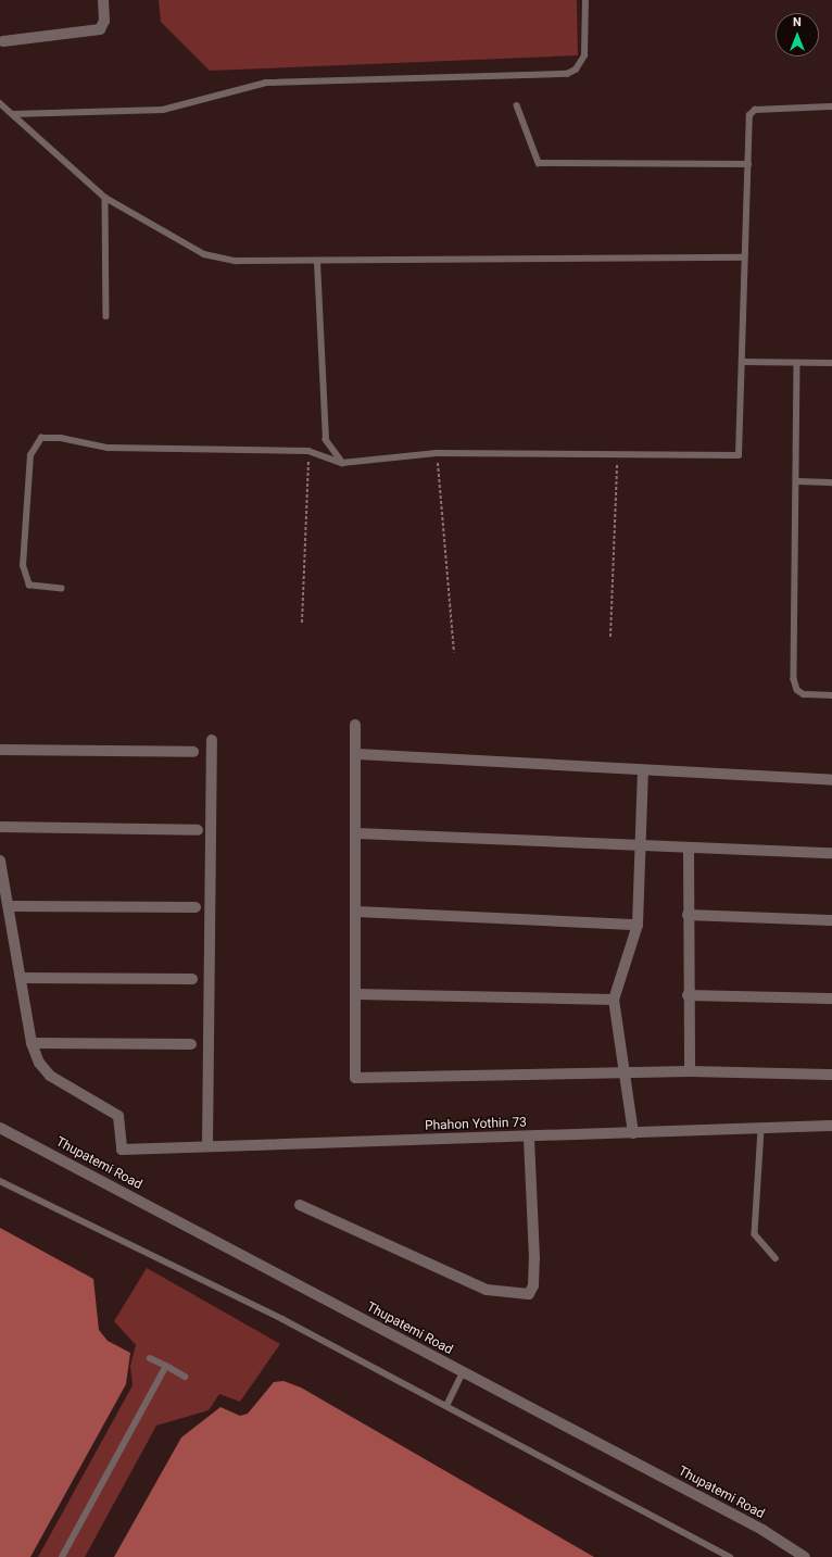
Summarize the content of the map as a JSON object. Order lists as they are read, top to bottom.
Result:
{
  "streets": {
    "street": ["Phahon Yothin 73", "Thupatemi Road"]
  },
  "north": "top"
}
